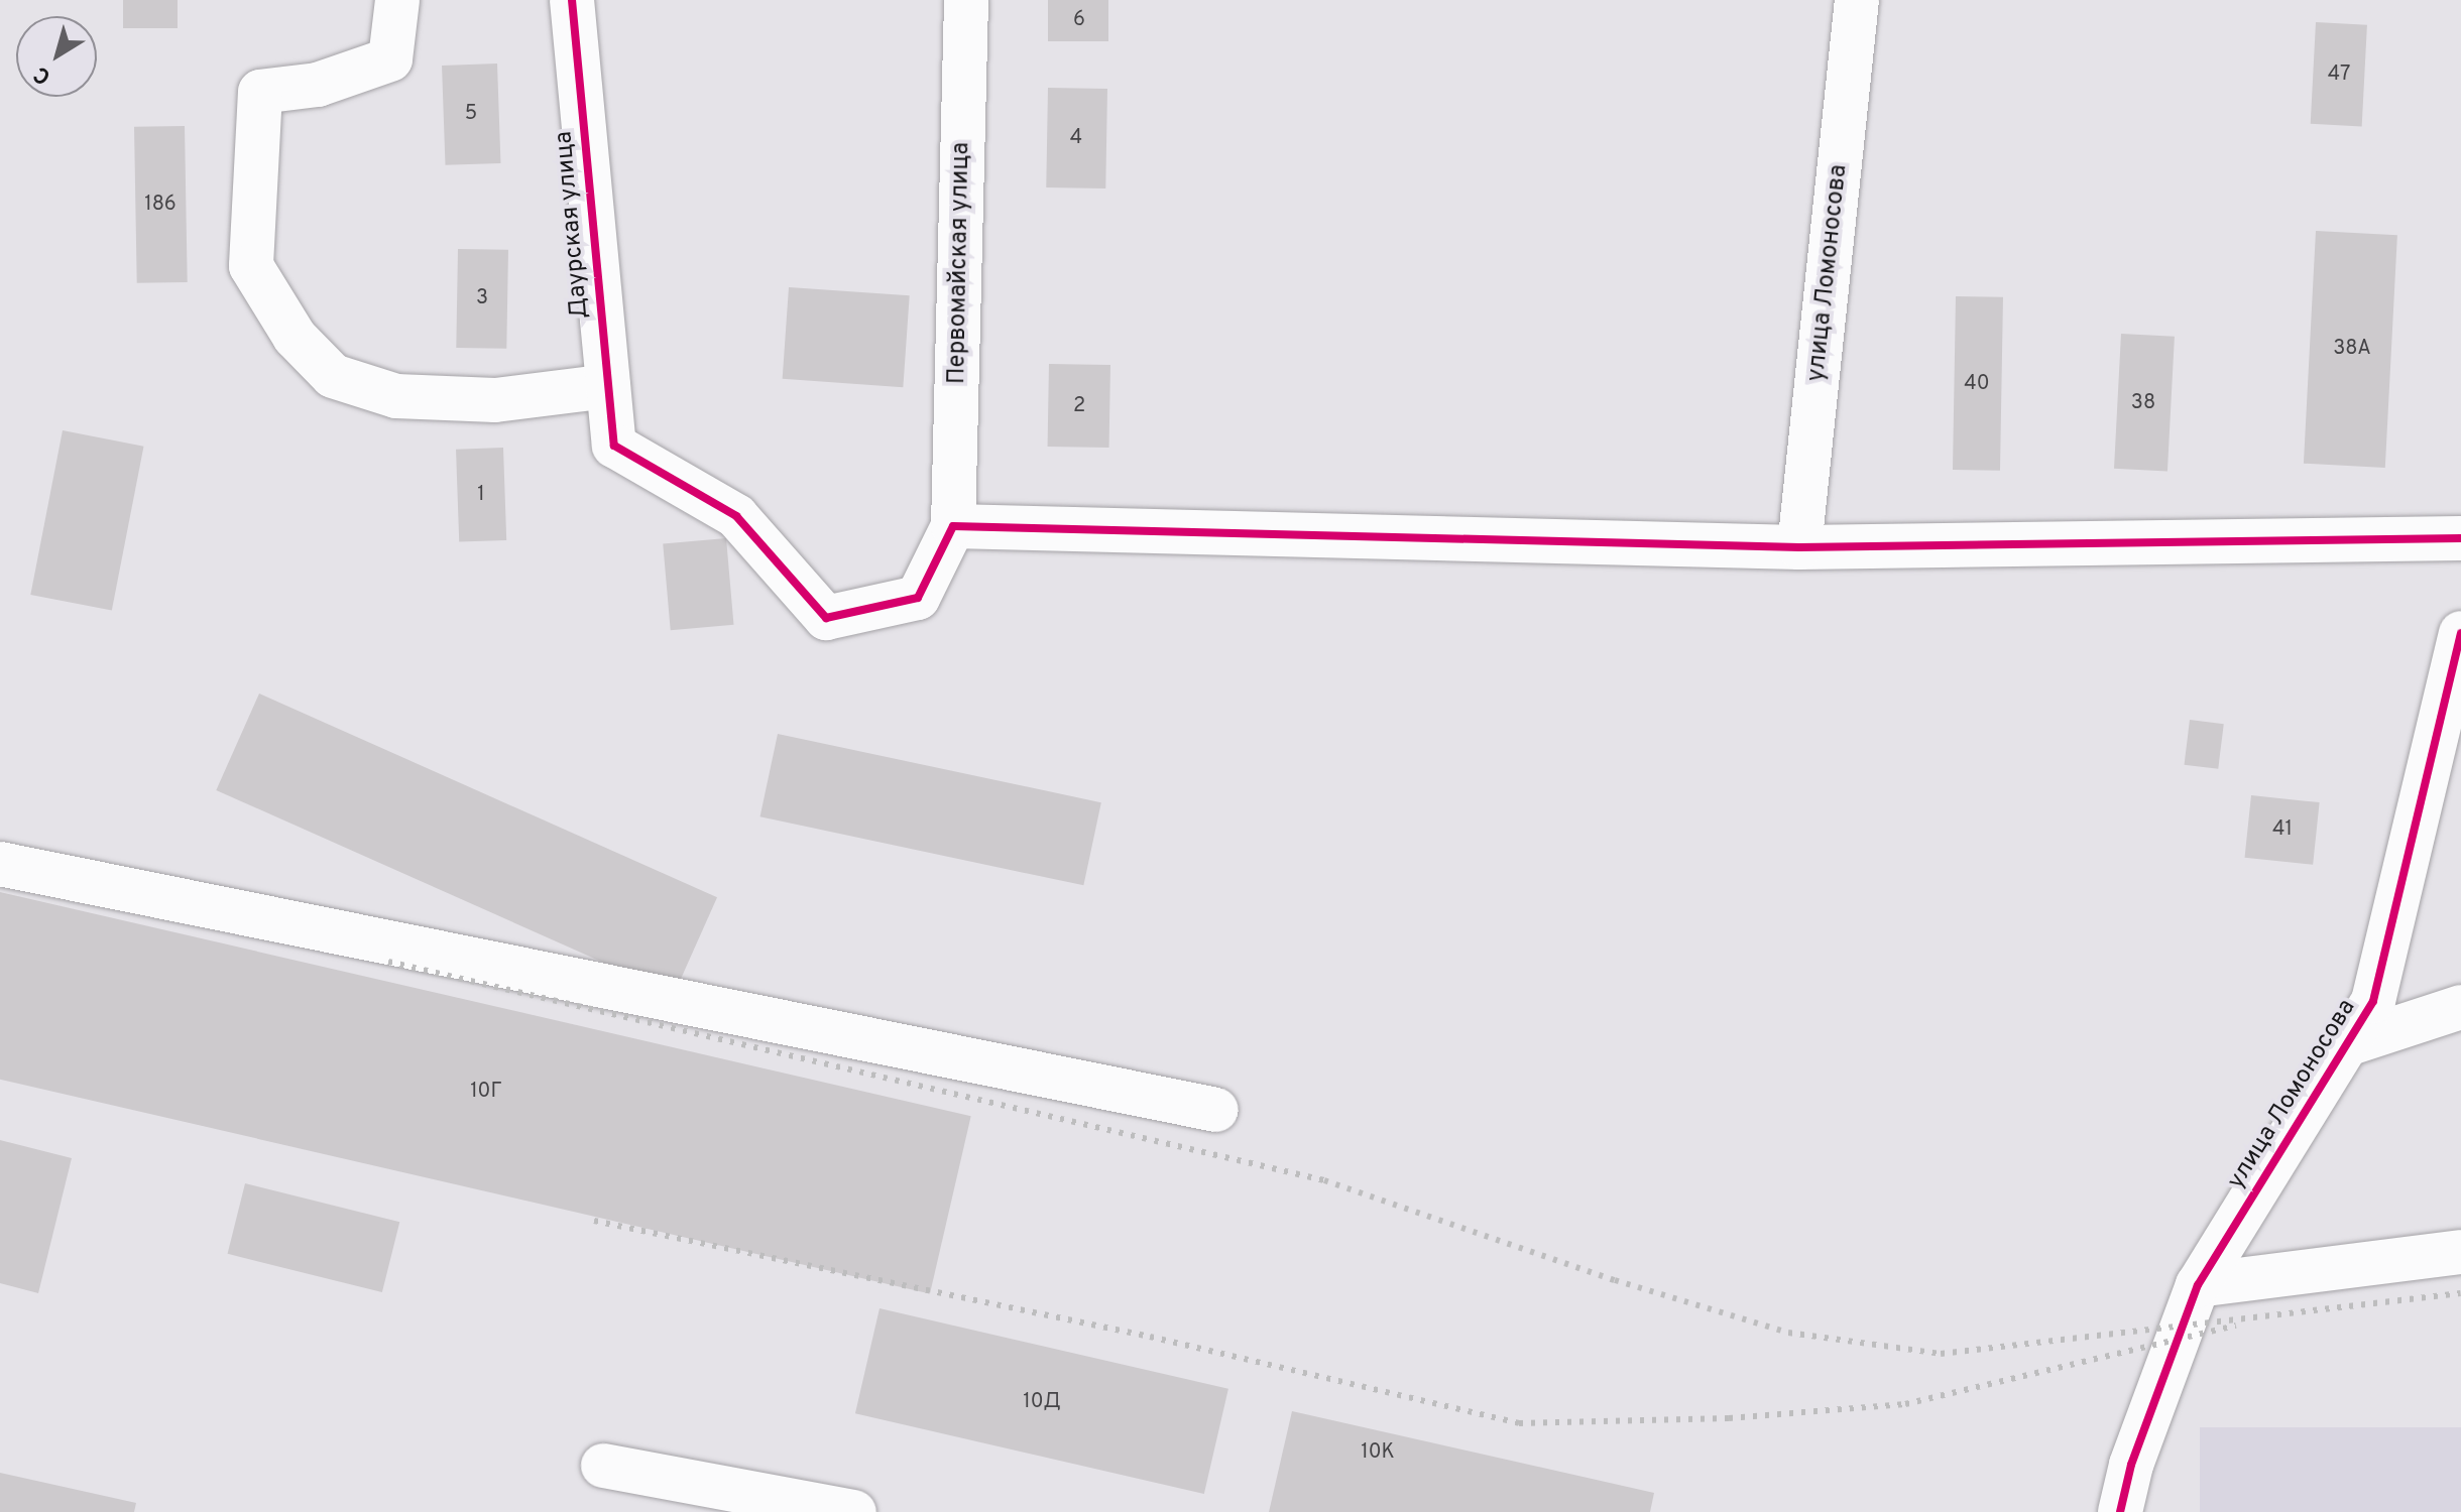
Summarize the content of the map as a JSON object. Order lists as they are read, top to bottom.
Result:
{
  "streets": {
    "street": ["Даурская улица", "Первомайская улица", "улица Ломоносова"]
  },
  "crossings": [
    ["Даурская улица", "Первомайская улица"]
  ],
  "house_numbers": [
    "6",
    "47",
    "5",
    "4",
    "186",
    "3",
    "38А",
    "40",
    "38",
    "2",
    "1",
    "41",
    "10Г",
    "10Д",
    "10К"
  ],
  "north": "bottom left"
}
